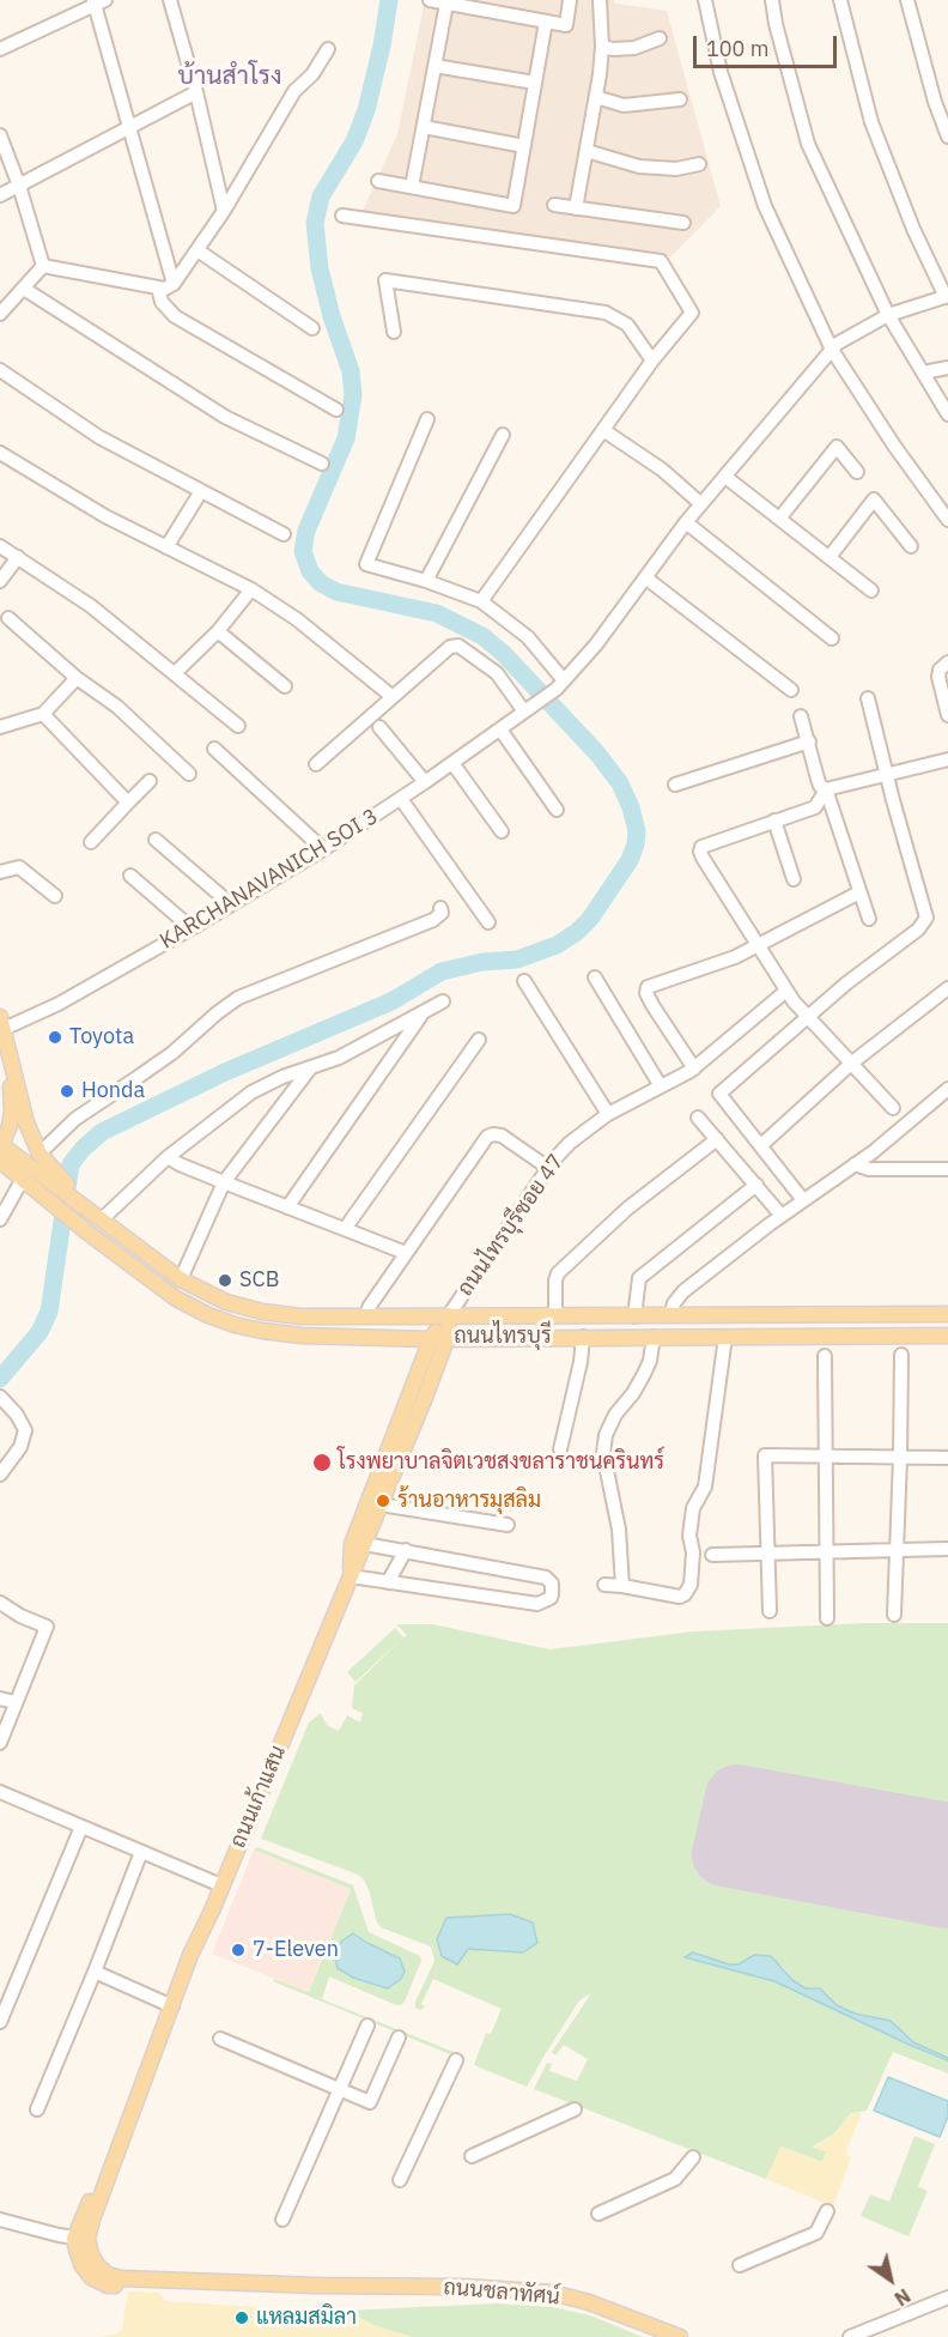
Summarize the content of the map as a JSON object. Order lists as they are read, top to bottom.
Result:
{
  "streets": {
    "main road": ["ถนนไทรบุรี", "ถนนเก้าแสน", "ถนนชลาทัศน์"],
    "street": ["KARCHANAVANICH SOI 3", "ถนนไทรบุรีซอย 47"]
  },
  "crossings": [
    ["ถนนไทรบุรีซอย 47", "ถนนไทรบุรี"],
    ["ถนนไทรบุรีซอย 47", "ถนนเก้าแสน"],
    ["ถนนไทรบุรี", "ถนนเก้าแสน"],
    ["ถนนเก้าแสน", "ถนนชลาทัศน์"]
  ],
  "districts": ["บ้านสำโรง"],
  "places": [
    "Toyota",
    "Honda",
    "SCB",
    "โรงพยาบาลจิตเวชสงขลาราชนครินทร์",
    "ร้านอาหารมุสลิม",
    "7-Eleven",
    "แหลมสมิลา"
  ],
  "scale_bar": "100 m",
  "north": "bottom right"
}
